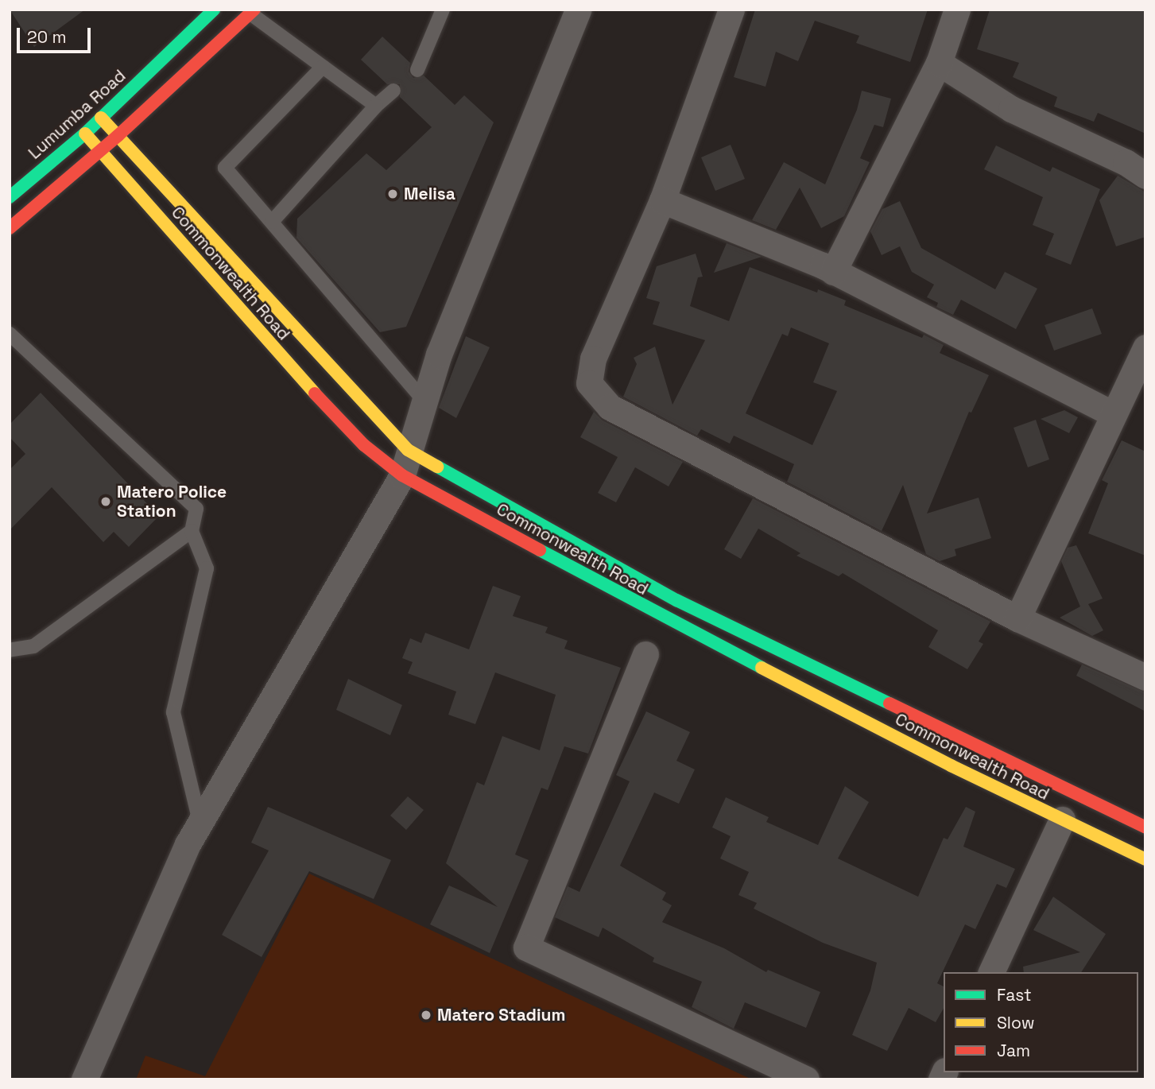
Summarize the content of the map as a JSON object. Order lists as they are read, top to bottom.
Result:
{
  "streets": {
    "main road": ["Lumumba Road", "Commonwealth Road"]
  },
  "crossings": [
    ["Lumumba Road", "Commonwealth Road"]
  ],
  "places": ["Melisa", "Matero Police Station", "Matero Stadium"],
  "legend": ["Fast", "Slow", "Jam"],
  "scale_bar": "20 m"
}
